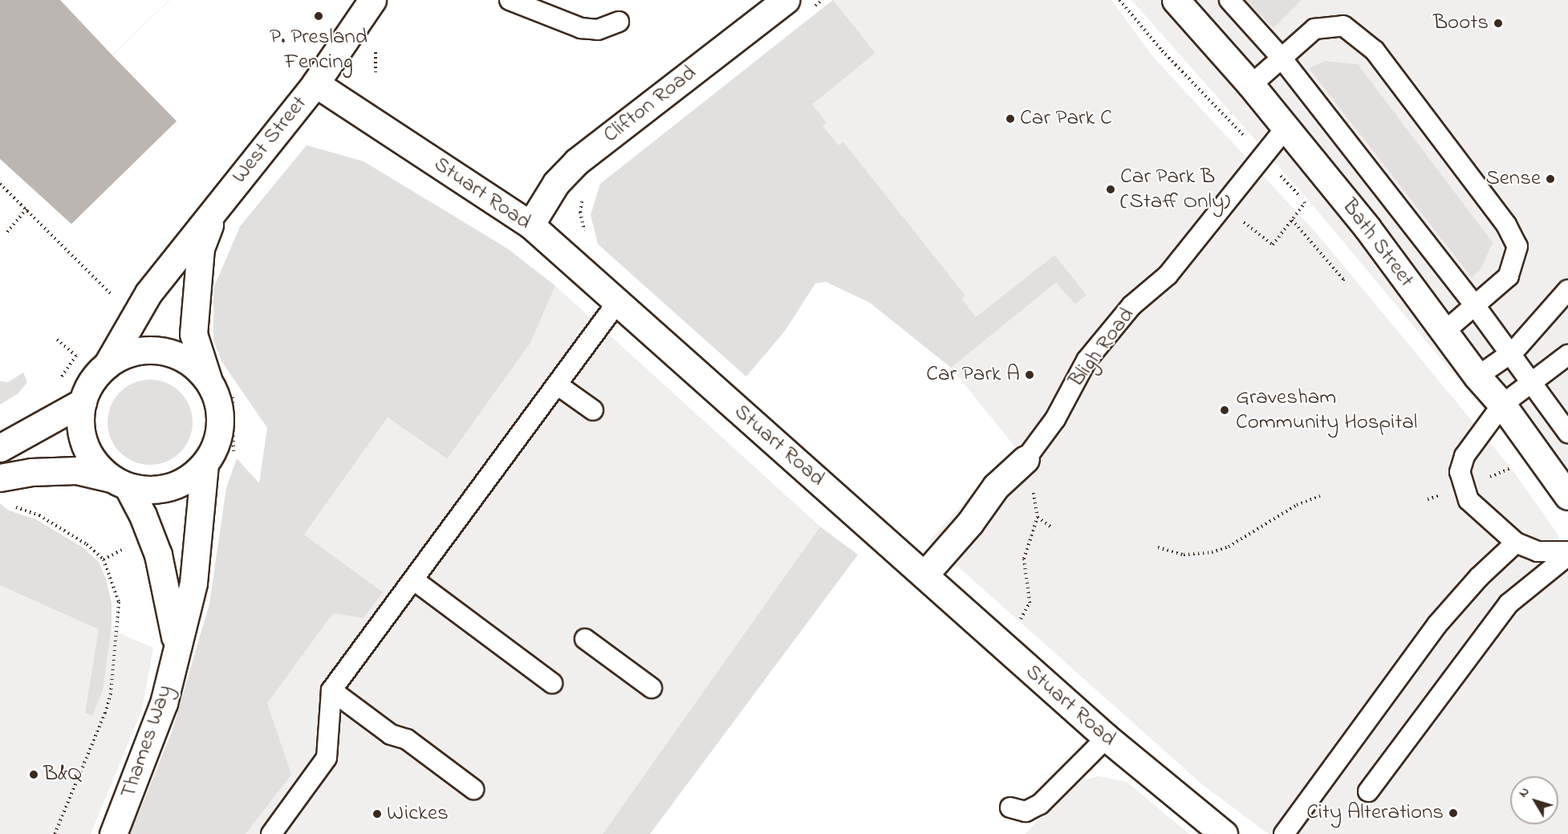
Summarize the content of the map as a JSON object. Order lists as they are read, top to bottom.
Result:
{
  "streets": {
    "street": [
      "Clifton Road",
      "West Street",
      "Stuart Road",
      "Bath Street",
      "Bligh Road",
      "Thames Way"
    ]
  },
  "crossings": [
    ["Clifton Road", "Stuart Road"],
    ["West Street", "Stuart Road"],
    ["West Street", "Thames Way"],
    ["Stuart Road", "Bligh Road"],
    ["Bath Street", "Bligh Road"]
  ],
  "places": [
    "P. Presland Fencing",
    "Boots",
    "Car Park C",
    "Sense",
    "Car Park B (Staff Only)",
    "Car Park A",
    "Gravesham Community Hospital",
    "B&Q",
    "City Alterations",
    "Wickes"
  ],
  "north": "top left"
}
